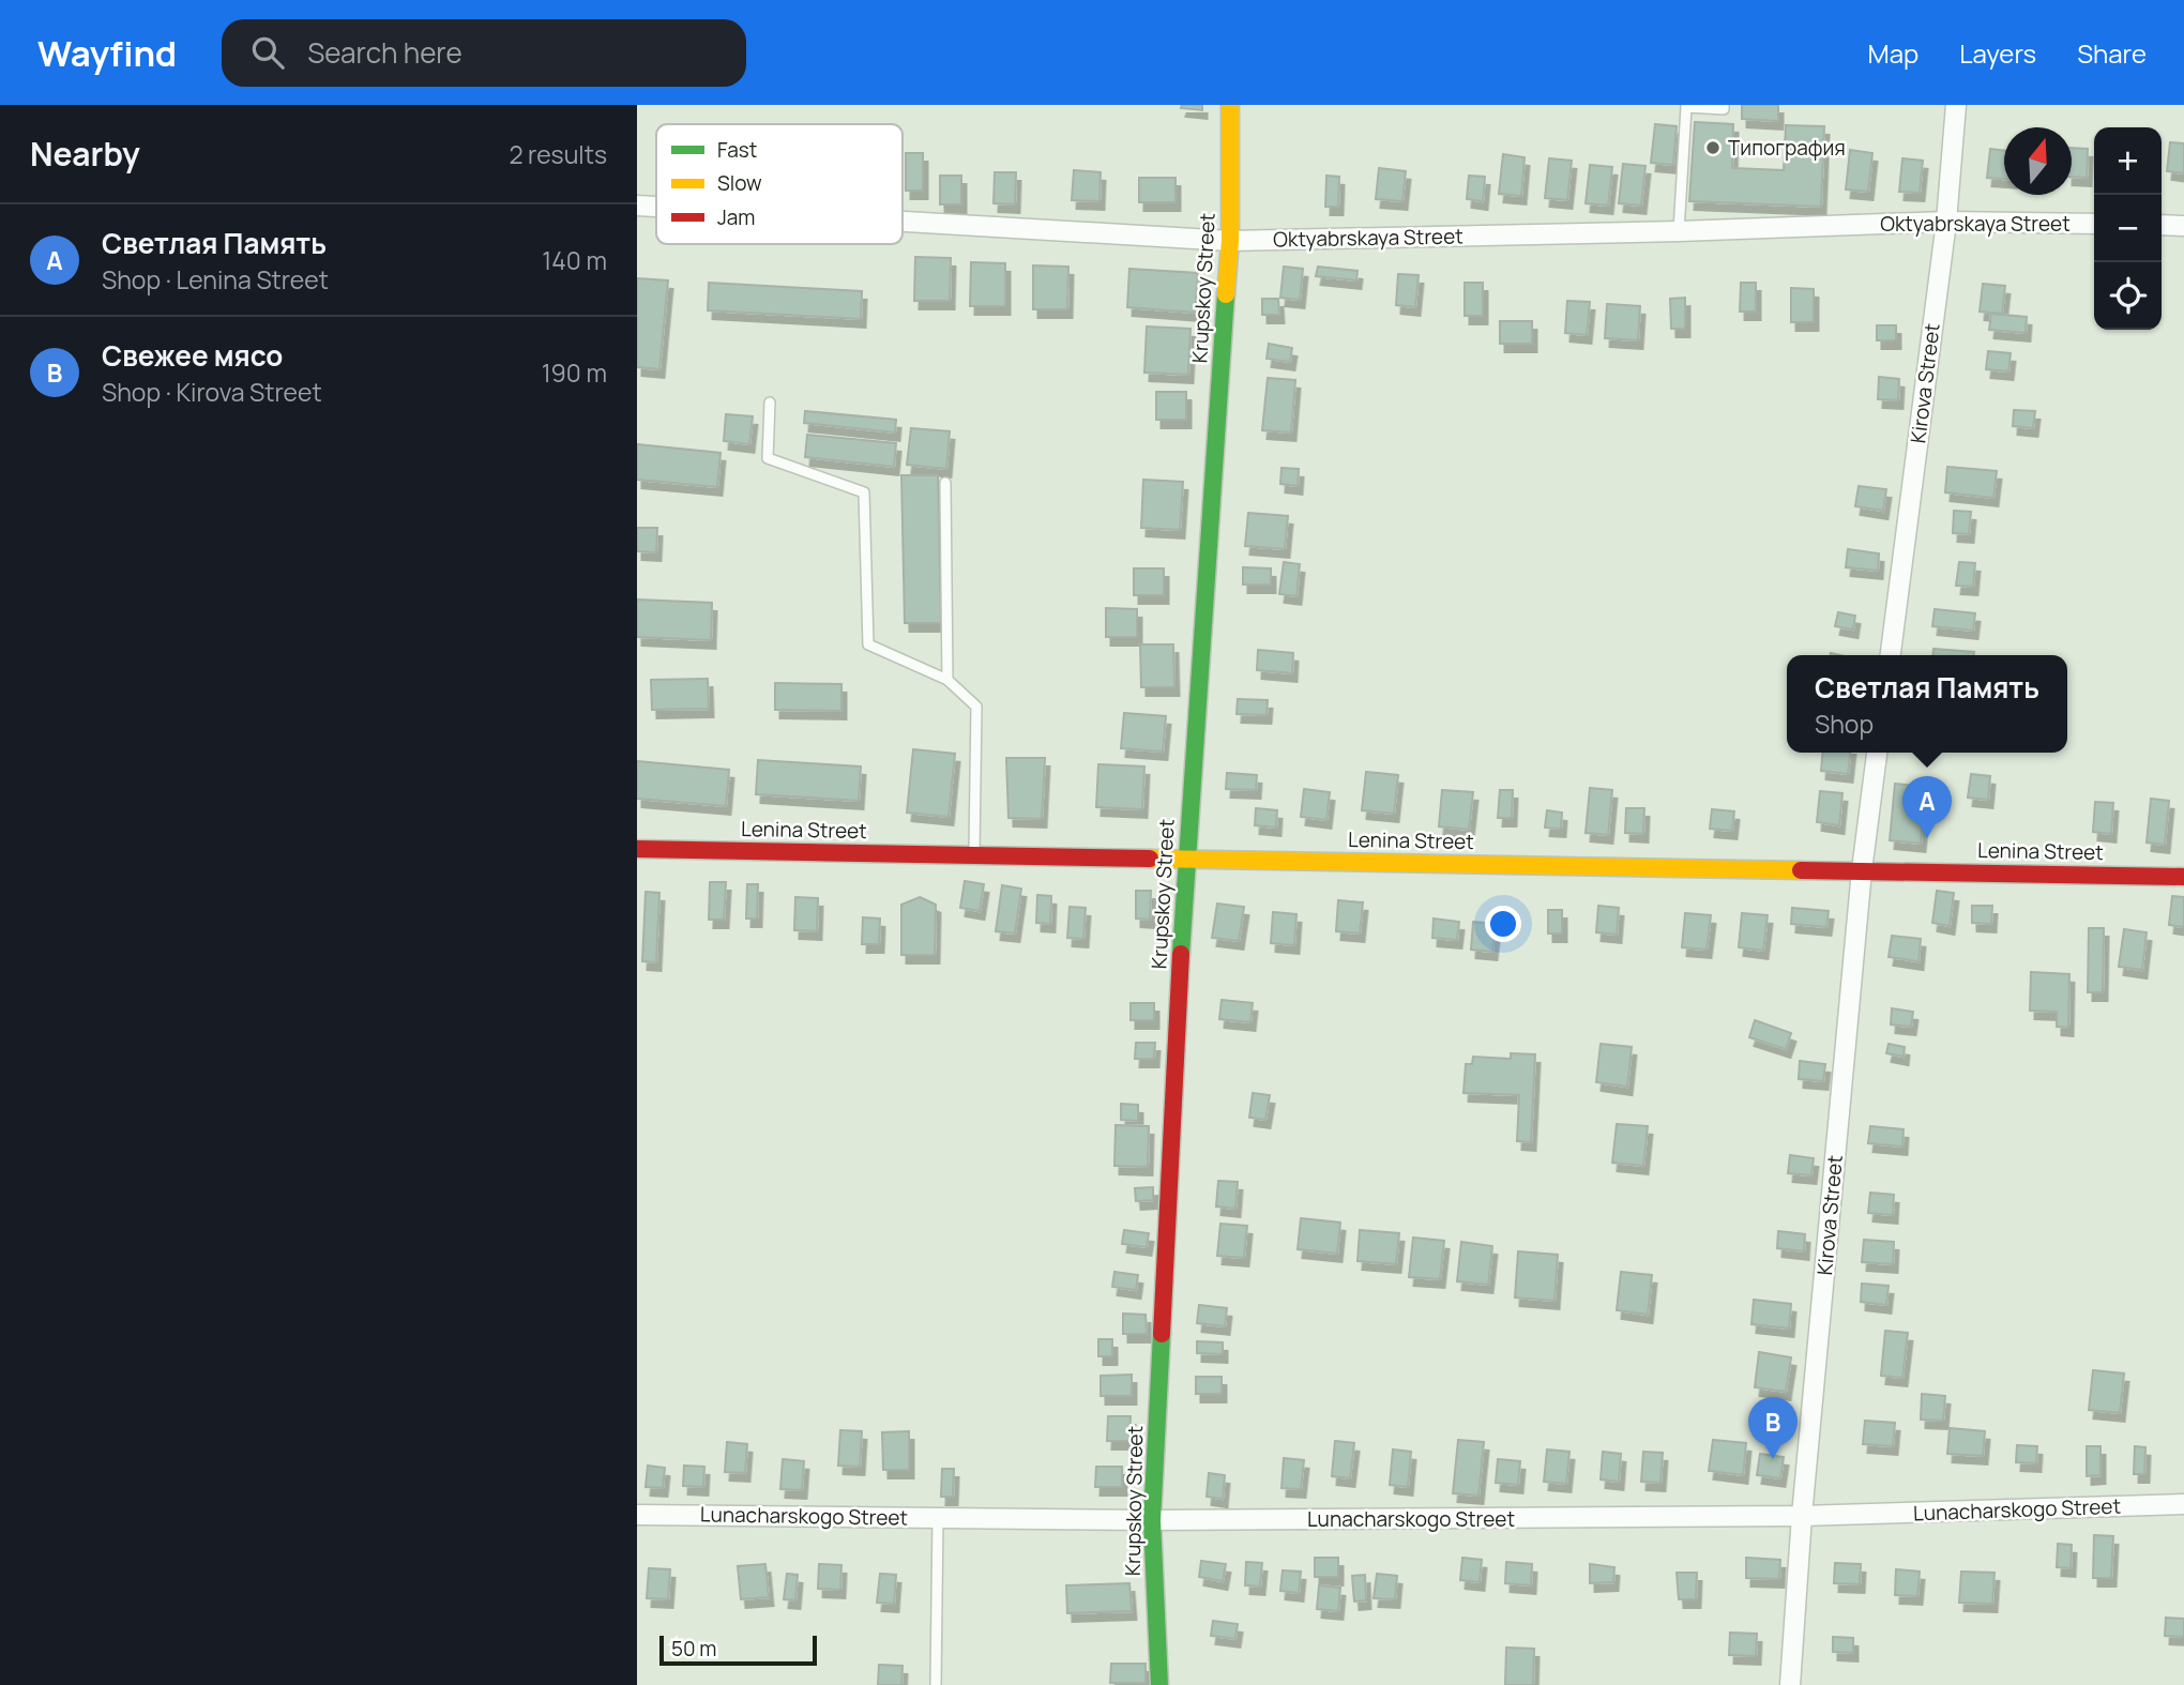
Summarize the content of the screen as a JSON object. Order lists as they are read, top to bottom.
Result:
{
  "streets": {
    "street": [
      "Oktyabrskaya Street",
      "Krupskoy Street",
      "Kirova Street",
      "Lenina Street",
      "Lunacharskogo Street"
    ]
  },
  "crossings": [
    ["Oktyabrskaya Street", "Krupskoy Street"],
    ["Oktyabrskaya Street", "Kirova Street"],
    ["Krupskoy Street", "Lenina Street"],
    ["Krupskoy Street", "Lunacharskogo Street"],
    ["Kirova Street", "Lenina Street"],
    ["Kirova Street", "Lunacharskogo Street"]
  ],
  "places": ["Типография"],
  "legend": ["Fast", "Slow", "Jam"],
  "scale_bar": "50 m",
  "north": "top",
  "page": {
    "header": "Wayfind",
    "search": "Search here",
    "nav": ["Map", "Layers", "Share"],
    "heading": ["Nearby", "2 results"],
    "map_buttons": ["+", "−"],
    "list": [
      {
        "mark": "A",
        "name": "Светлая Память",
        "note": "Shop · Lenina Street",
        "value": "140 m"
      },
      {
        "mark": "B",
        "name": "Свежее мясо",
        "note": "Shop · Kirova Street",
        "value": "190 m"
      }
    ],
    "popup": ["Светлая Память", "Shop"],
    "pins": ["A", "B"],
    "scale": "50 m"
  }
}
